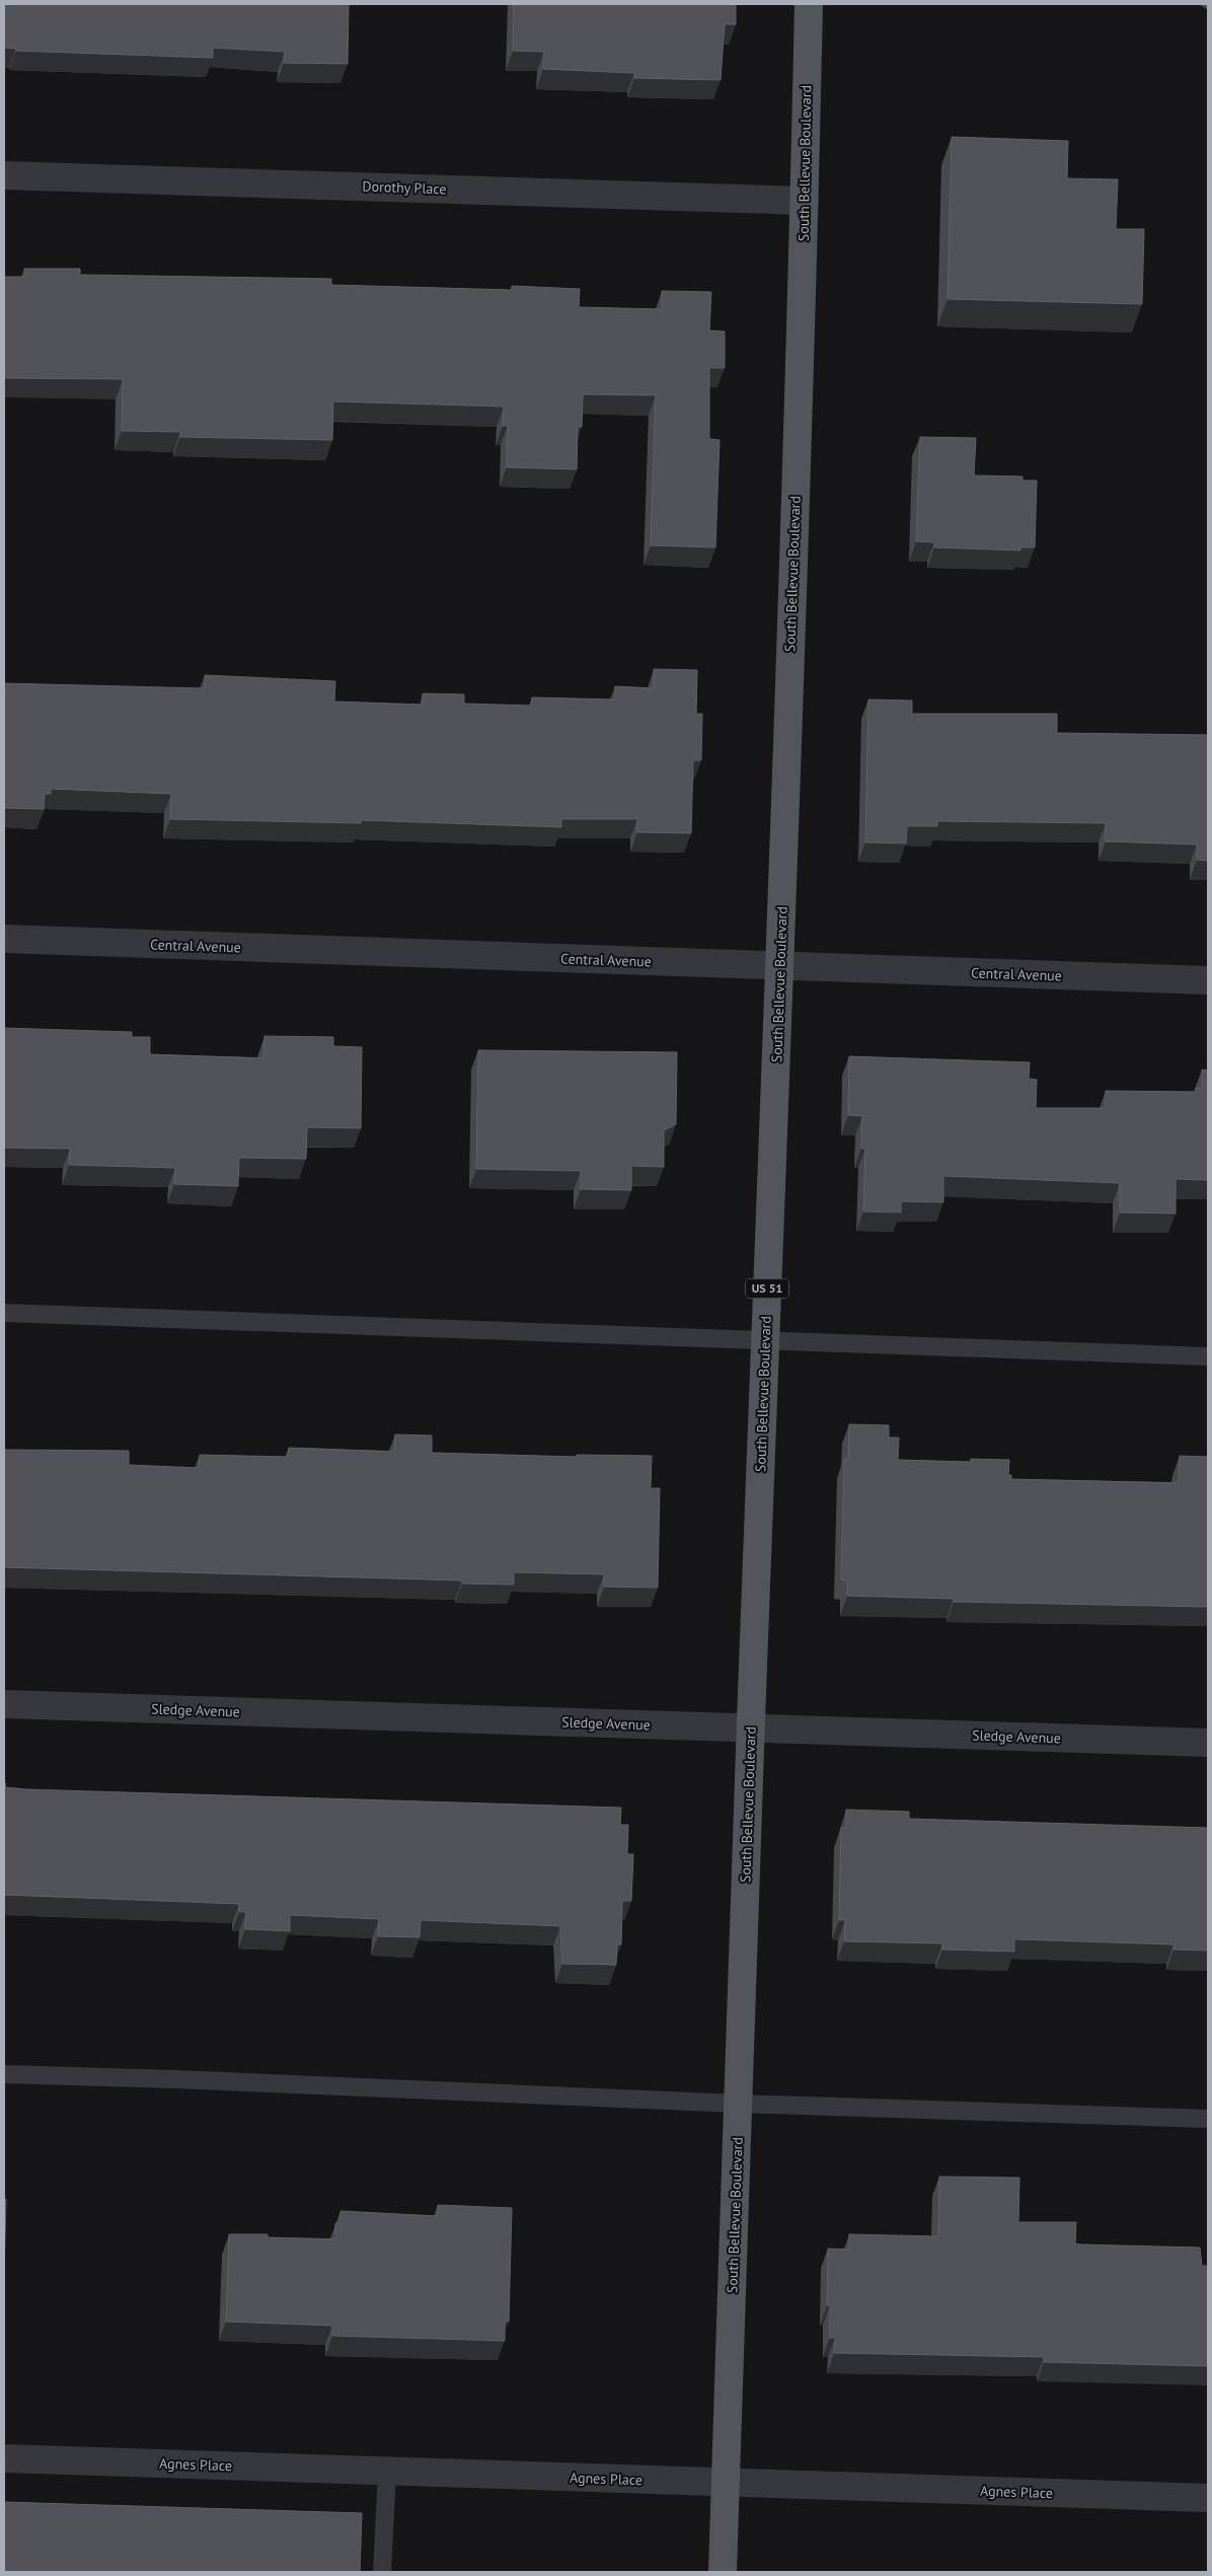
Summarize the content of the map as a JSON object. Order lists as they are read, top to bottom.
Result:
{
  "streets": {
    "main road": ["South Bellevue Boulevard", "US 51"],
    "street": [
      "Dorothy Place",
      "Central Avenue",
      "Sledge Avenue",
      "Agnes Place"
    ]
  },
  "crossings": [
    ["South Bellevue Boulevard", "Dorothy Place"],
    ["South Bellevue Boulevard", "Central Avenue"],
    ["South Bellevue Boulevard", "Sledge Avenue"],
    ["South Bellevue Boulevard", "Agnes Place"]
  ]
}
